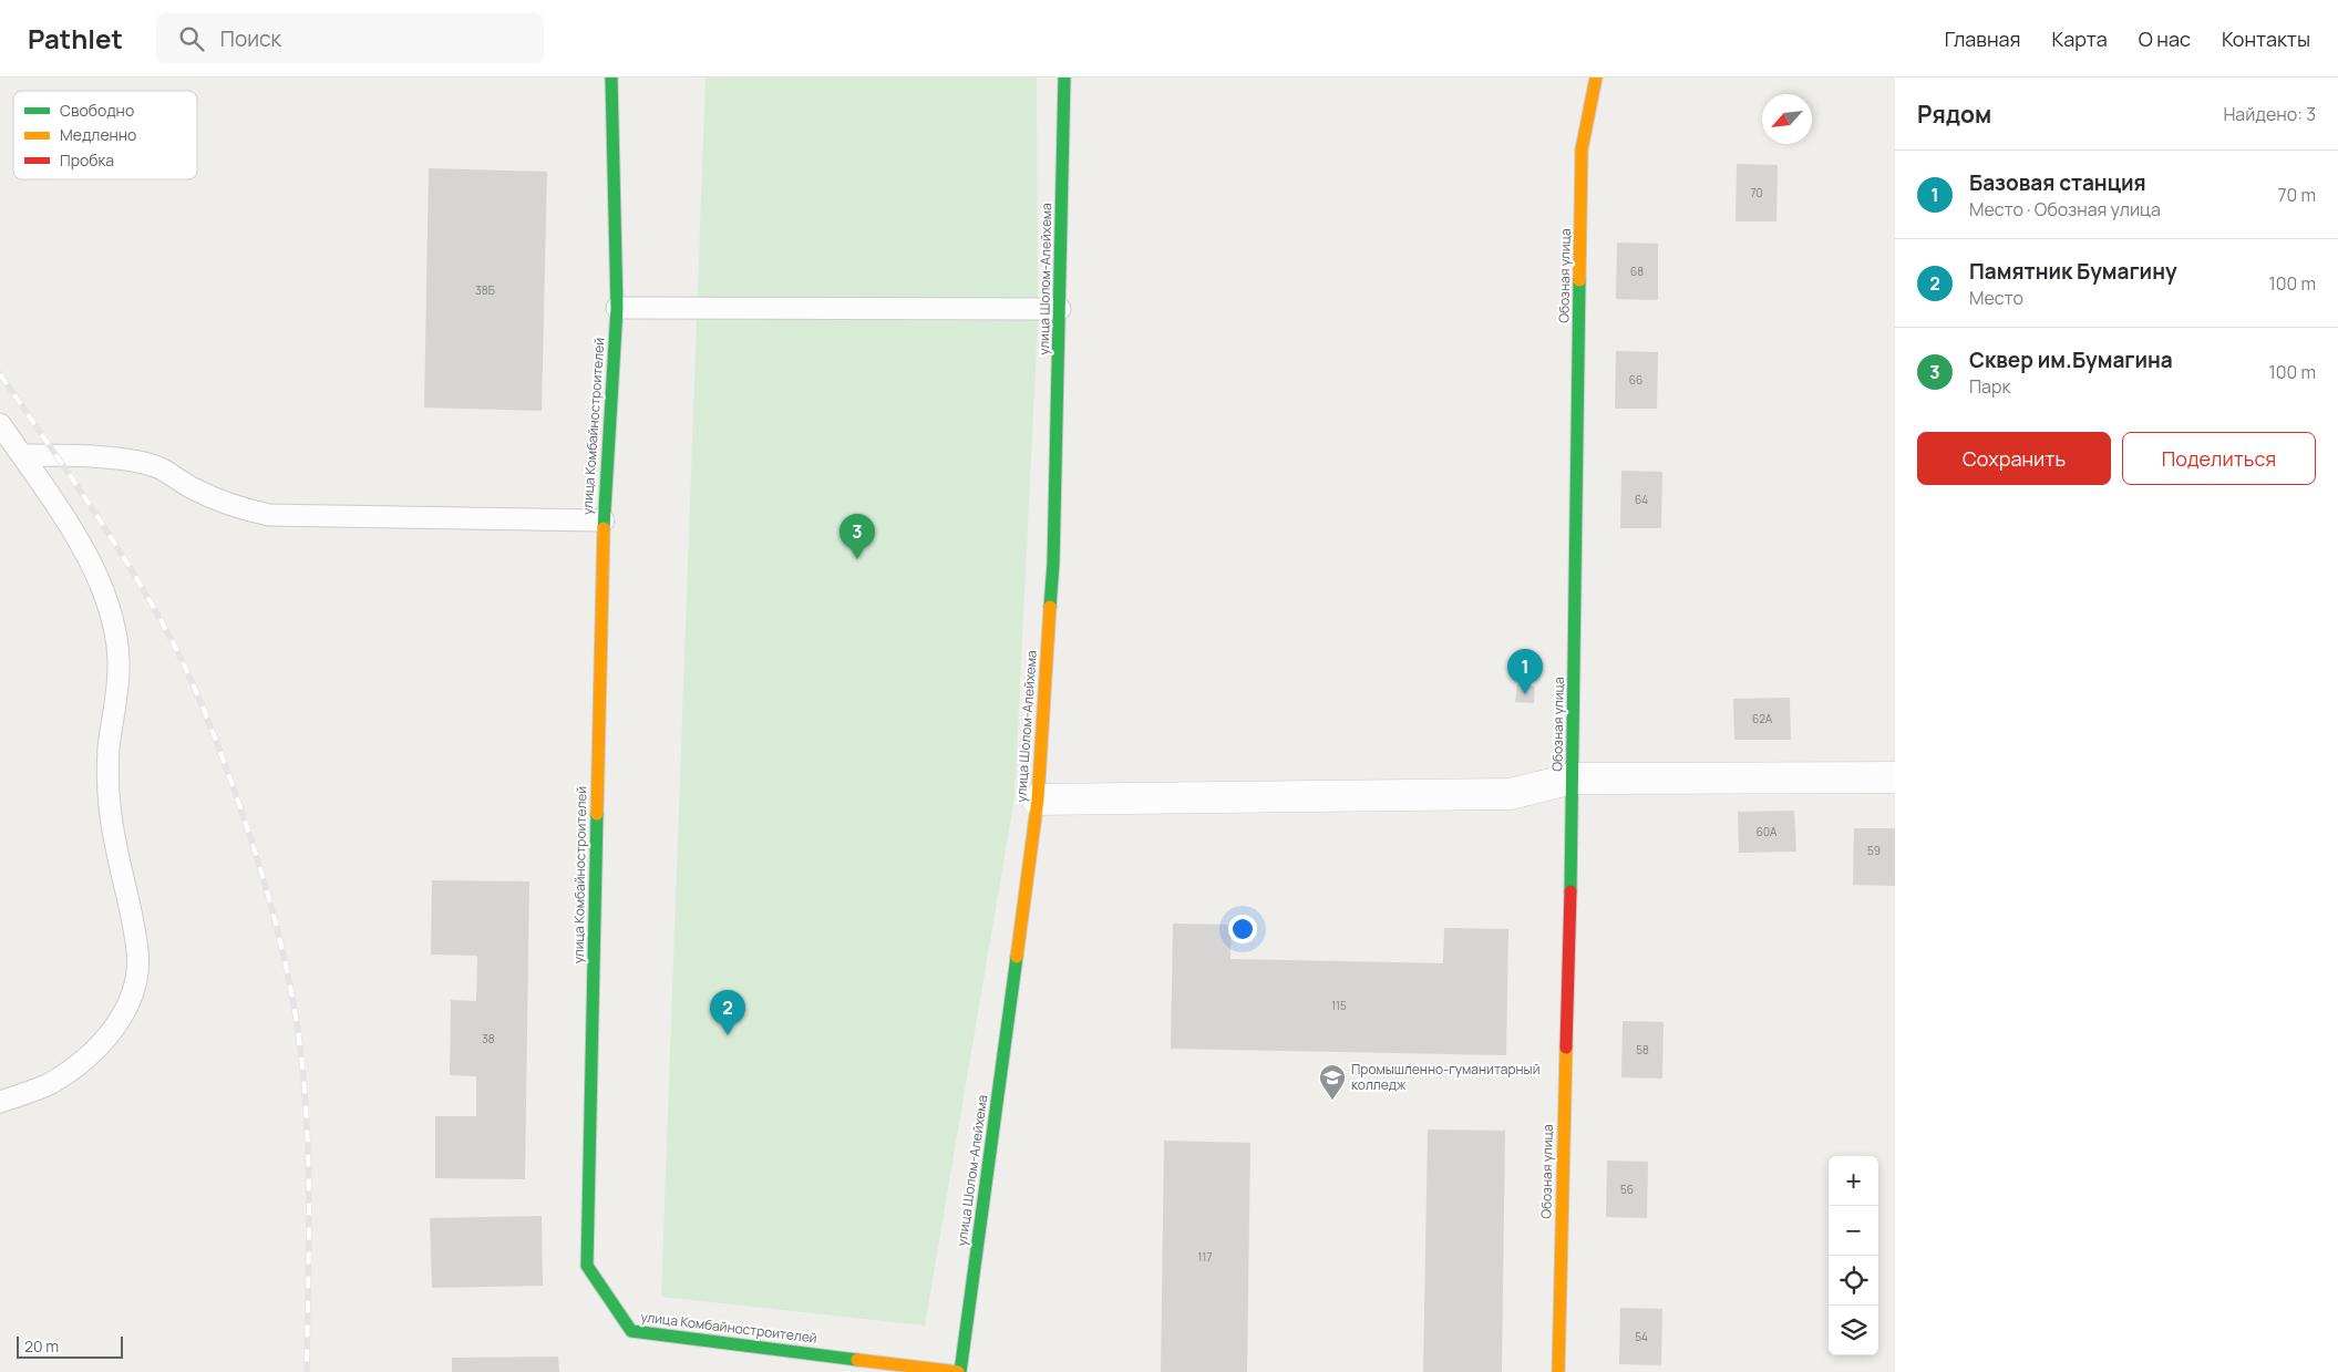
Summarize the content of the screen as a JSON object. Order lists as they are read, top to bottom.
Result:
{
  "streets": {
    "street": ["Обозная улица", "улица Шолом-Алейхема", "улица Комбайностроителей"]
  },
  "crossings": [
    ["улица Шолом-Алейхема", "улица Комбайностроителей"]
  ],
  "places": {
    "school or university": ["Промышленно-гуманитарный колледж"]
  },
  "house_numbers": [
    "70",
    "68",
    "38Б",
    "66",
    "64",
    "62А",
    "60А",
    "59",
    "115",
    "38",
    "58",
    "56",
    "117",
    "54"
  ],
  "legend": ["Свободно", "Медленно", "Пробка"],
  "scale_bar": "20 m",
  "north": "bottom left",
  "page": {
    "header": "Pathlet",
    "search": "Поиск",
    "nav": [
      "Главная",
      "Карта",
      "О нас",
      "Контакты"
    ],
    "heading": ["Рядом", "Найдено: 3"],
    "list": [
      {
        "mark": "1",
        "name": "Базовая станция",
        "note": "Место · Обозная улица",
        "value": "70 m"
      },
      {
        "mark": "2",
        "name": "Памятник Бумагину",
        "note": "Место",
        "value": "100 m"
      },
      {
        "mark": "3",
        "name": "Сквер им.Бумагина",
        "note": "Парк",
        "value": "100 m"
      }
    ],
    "buttons": ["Сохранить", "Поделиться"],
    "pins": ["3", "1", "2"],
    "map_buttons": ["+", "−"],
    "scale": "20 m"
  }
}
